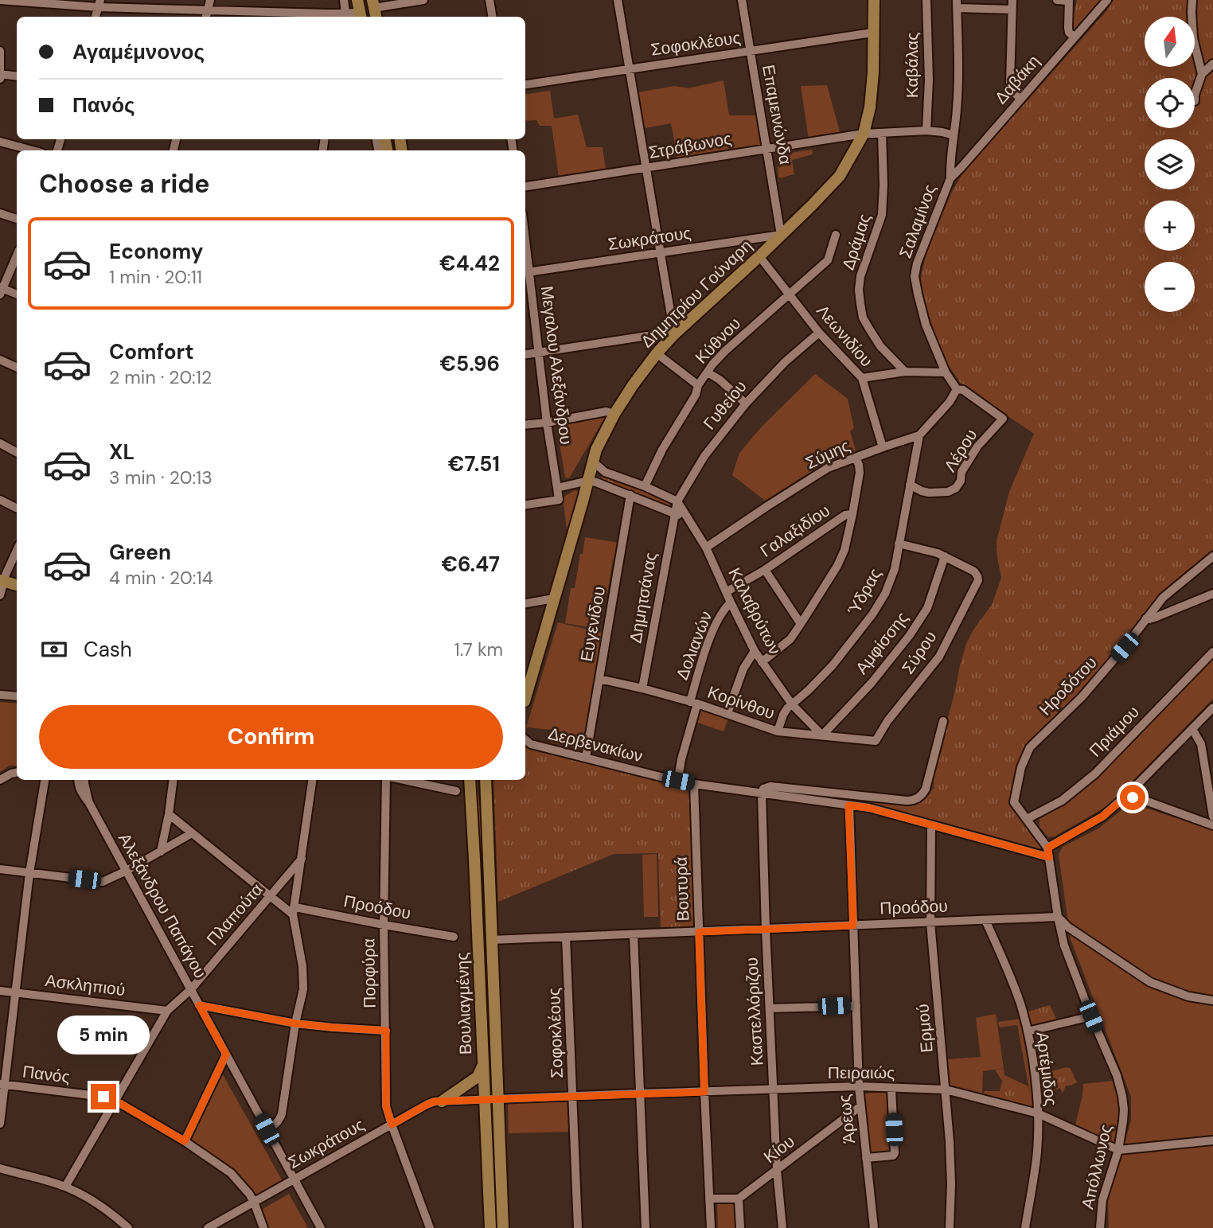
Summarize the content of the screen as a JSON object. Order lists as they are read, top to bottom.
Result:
{
  "streets": {
    "main road": ["Δημητρίου Γούναρη", "Βουλιαγμένης"],
    "street": [
      "Σοφοκλέους",
      "Καβάλας",
      "Δαβάκη",
      "Επαμεινώνδα",
      "Στράβωνος",
      "Σαλαμίνος",
      "Σωκράτους",
      "Δράμας",
      "Λεωνιδίου",
      "Κύθνου",
      "Μεγαλου Αλεξάνδρου",
      "Γυθείου",
      "Λέρου",
      "Σύμης",
      "Γαλαξιδίου",
      "Ύδρας",
      "Δημητσάνας",
      "Καλαβρύτων",
      "Ευγενίδου",
      "Αμφίσσης",
      "Δολιανών",
      "Σύρου",
      "Ηροδότου",
      "Κορίνθου",
      "Πριάμου",
      "Δερβενακίων",
      "Βουτυρά",
      "Αλεξάνδρου Παπάγου",
      "Προόδου",
      "Πλαπούτα",
      "Πορφύρα",
      "Ασκληπιού",
      "Καστελλόριζου",
      "Ερμού",
      "Αρτέμιδος",
      "Πειραιώς",
      "Πανός",
      "Άρεως",
      "Κίου",
      "Απόλλωνος"
    ]
  },
  "crossings": [
    ["Σοφοκλέους", "Επαμεινώνδα"],
    ["Σοφοκλέους", "Δημητρίου Γούναρη"],
    ["Σοφοκλέους", "Προόδου"],
    ["Σοφοκλέους", "Πειραιώς"],
    ["Καβάλας", "Στράβωνος"],
    ["Δαβάκη", "Σαλαμίνος"],
    ["Επαμεινώνδα", "Στράβωνος"],
    ["Επαμεινώνδα", "Σωκράτους"],
    ["Επαμεινώνδα", "Δημητρίου Γούναρη"],
    ["Στράβωνος", "Σαλαμίνος"],
    ["Στράβωνος", "Δράμας"],
    ["Στράβωνος", "Δημητρίου Γούναρη"],
    ["Σαλαμίνος", "Λέρου"],
    ["Σαλαμίνος", "Σύμης"],
    ["Σωκράτους", "Δημητρίου Γούναρη"],
    ["Σωκράτους", "Μεγαλου Αλεξάνδρου"],
    ["Σωκράτους", "Αλεξάνδρου Παπάγου"],
    ["Σωκράτους", "Πορφύρα"],
    ["Σωκράτους", "Βουλιαγμένης"],
    ["Σωκράτους", "Πειραιώς"],
    ["Σωκράτους", "Πανός"],
    ["Δημητρίου Γούναρη", "Λεωνιδίου"],
    ["Λεωνιδίου", "Κύθνου"],
    ["Λεωνιδίου", "Γυθείου"],
    ["Λεωνιδίου", "Σύμης"],
    ["Γυθείου", "Δημητσάνας"],
    ["Γυθείου", "Καλαβρύτων"],
    ["Λέρου", "Ύδρας"],
    ["Σύμης", "Ύδρας"],
    ["Σύμης", "Καλαβρύτων"],
    ["Γαλαξιδίου", "Καλαβρύτων"],
    ["Ύδρας", "Καλαβρύτων"],
    ["Ύδρας", "Κορίνθου"],
    ["Δημητσάνας", "Κορίνθου"],
    ["Καλαβρύτων", "Αμφίσσης"],
    ["Καλαβρύτων", "Δολιανών"],
    ["Καλαβρύτων", "Κορίνθου"],
    ["Ευγενίδου", "Κορίνθου"],
    ["Ευγενίδου", "Δερβενακίων"],
    ["Αμφίσσης", "Σύρου"],
    ["Αμφίσσης", "Κορίνθου"],
    ["Δολιανών", "Κορίνθου"],
    ["Σύρου", "Κορίνθου"],
    ["Ηροδότου", "Πριάμου"],
    ["Δερβενακίων", "Βουτυρά"],
    ["Δερβενακίων", "Καστελλόριζου"],
    ["Δερβενακίων", "Ερμού"],
    ["Δερβενακίων", "Άρεως"],
    ["Δερβενακίων", "Απόλλωνος"],
    ["Βουτυρά", "Προόδου"],
    ["Βουτυρά", "Πειραιώς"],
    ["Αλεξάνδρου Παπάγου", "Πλαπούτα"],
    ["Προόδου", "Πορφύρα"],
    ["Προόδου", "Βουλιαγμένης"],
    ["Προόδου", "Καστελλόριζου"],
    ["Προόδου", "Ερμού"],
    ["Προόδου", "Αρτέμιδος"],
    ["Προόδου", "Άρεως"],
    ["Προόδου", "Απόλλωνος"],
    ["Πλαπούτα", "Ασκληπιού"],
    ["Πλαπούτα", "Πανός"],
    ["Βουλιαγμένης", "Πειραιώς"],
    ["Καστελλόριζου", "Πειραιώς"],
    ["Καστελλόριζου", "Κίου"],
    ["Ερμού", "Πειραιώς"],
    ["Αρτέμιδος", "Πειραιώς"],
    ["Πειραιώς", "Άρεως"],
    ["Πειραιώς", "Απόλλωνος"],
    ["Άρεως", "Κίου"]
  ],
  "north": "top",
  "page": {
    "map_buttons": ["+", "−"],
    "banner": ["Αγαμέμνονος", "Πανός"],
    "heading": "Choose a ride",
    "list": [
      {
        "name": "Economy",
        "note": "1 min · 20:11",
        "value": "€4.42"
      },
      {
        "name": "Comfort",
        "note": "2 min · 20:12",
        "value": "€5.96"
      },
      {
        "name": "XL",
        "note": "3 min · 20:13",
        "value": "€7.51"
      },
      {
        "name": "Green",
        "note": "4 min · 20:14",
        "value": "€6.47"
      }
    ],
    "pay": ["Cash", "1.7 km"],
    "buttons": "Confirm",
    "bubble": "5 min"
  }
}
